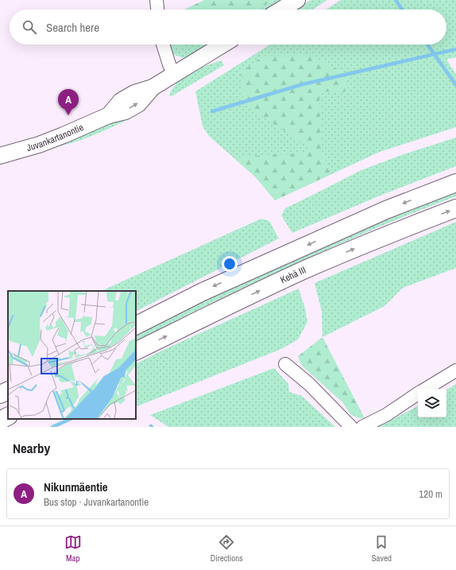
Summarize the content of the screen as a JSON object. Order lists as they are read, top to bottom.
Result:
{
  "streets": {
    "highway": ["Kehä III"],
    "main road": ["Juvankartanontie"]
  },
  "page": {
    "search": "Search here",
    "pins": "A",
    "heading": "Nearby",
    "list": [
      {
        "mark": "A",
        "name": "Nikunmäentie",
        "note": "Bus stop · Juvankartanontie",
        "value": "120 m"
      }
    ],
    "nav": ["Map", "Directions", "Saved"]
  }
}
